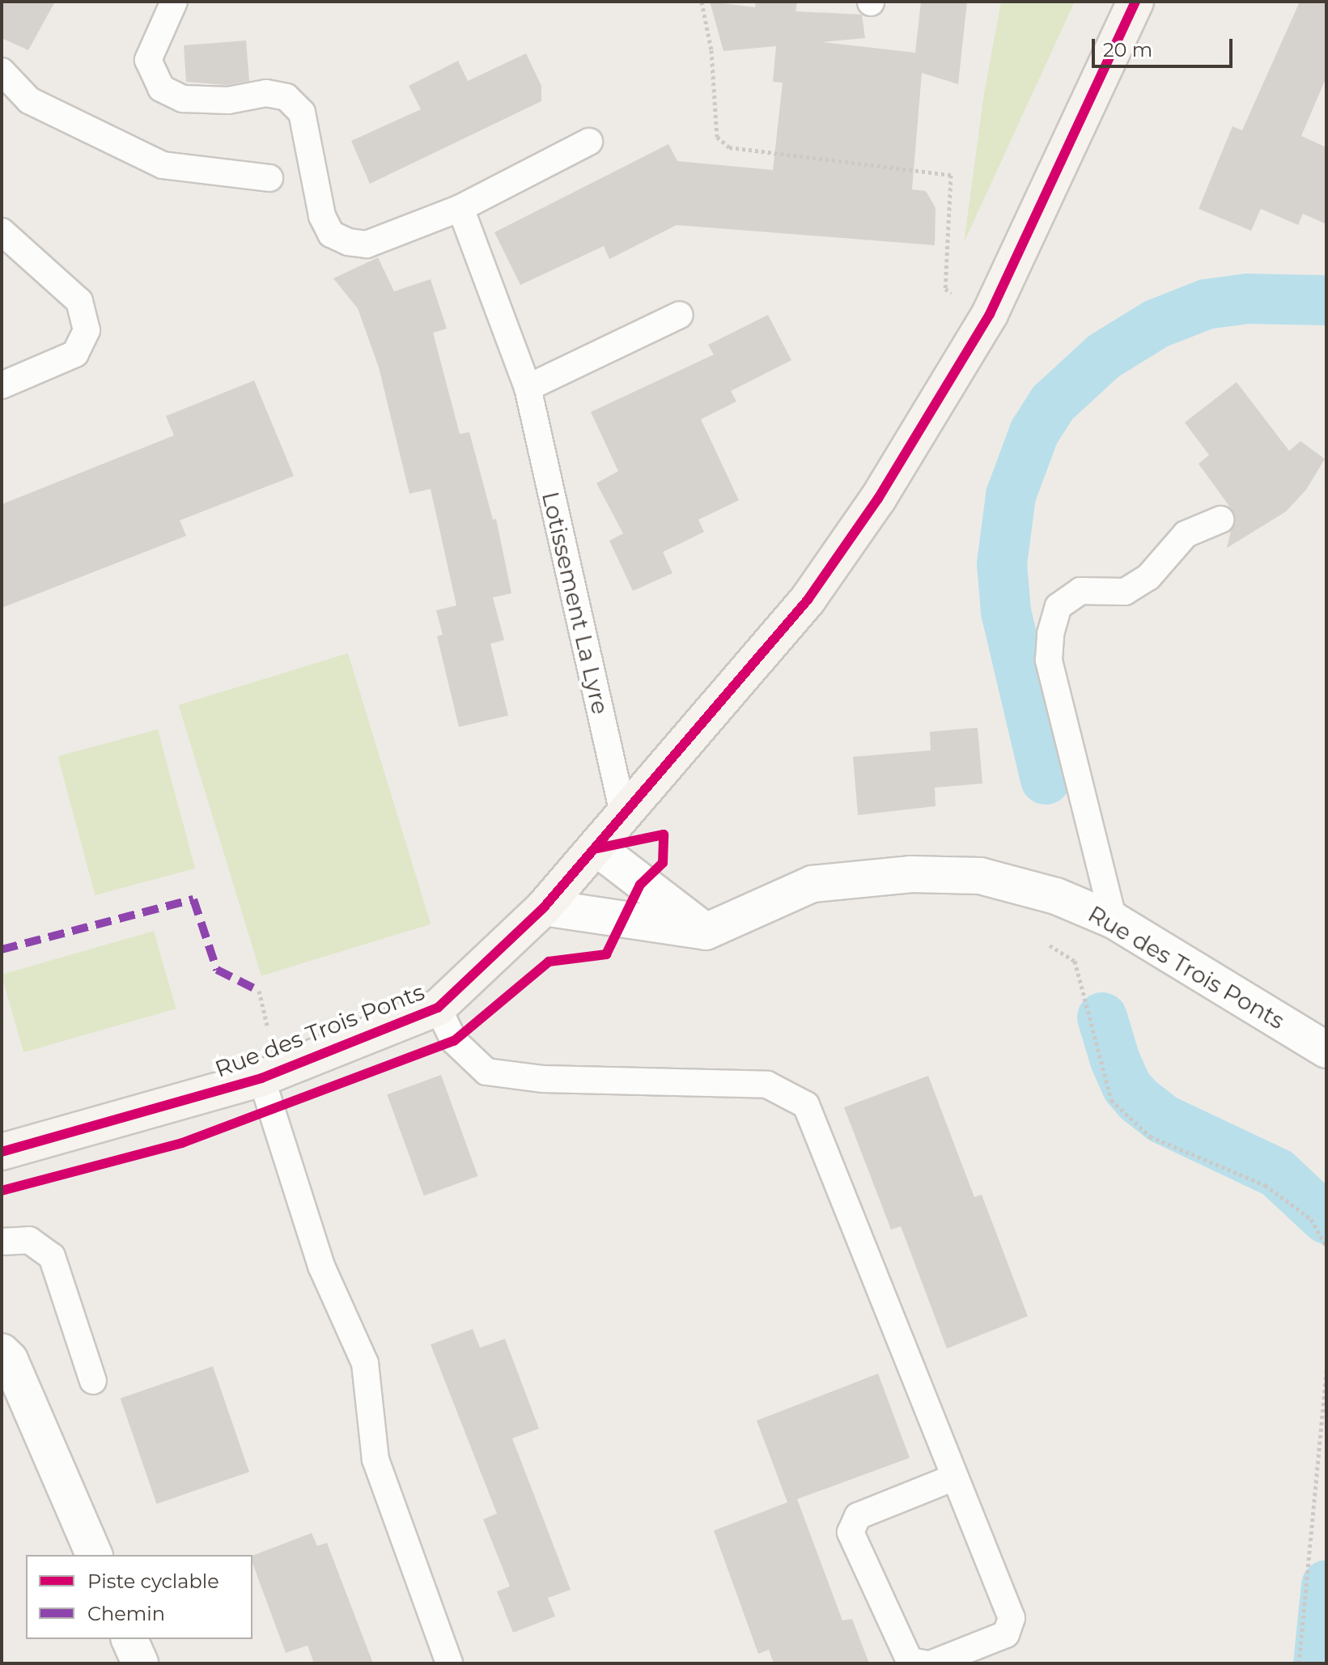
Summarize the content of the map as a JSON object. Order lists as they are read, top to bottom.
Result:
{
  "streets": {
    "street": ["Rue des Trois Ponts"],
    "lane": ["Lotissement La Lyre"]
  },
  "crossings": [
    ["Lotissement La Lyre", "Rue des Trois Ponts"]
  ],
  "legend": ["Piste cyclable", "Chemin"],
  "scale_bar": "20 m"
}
